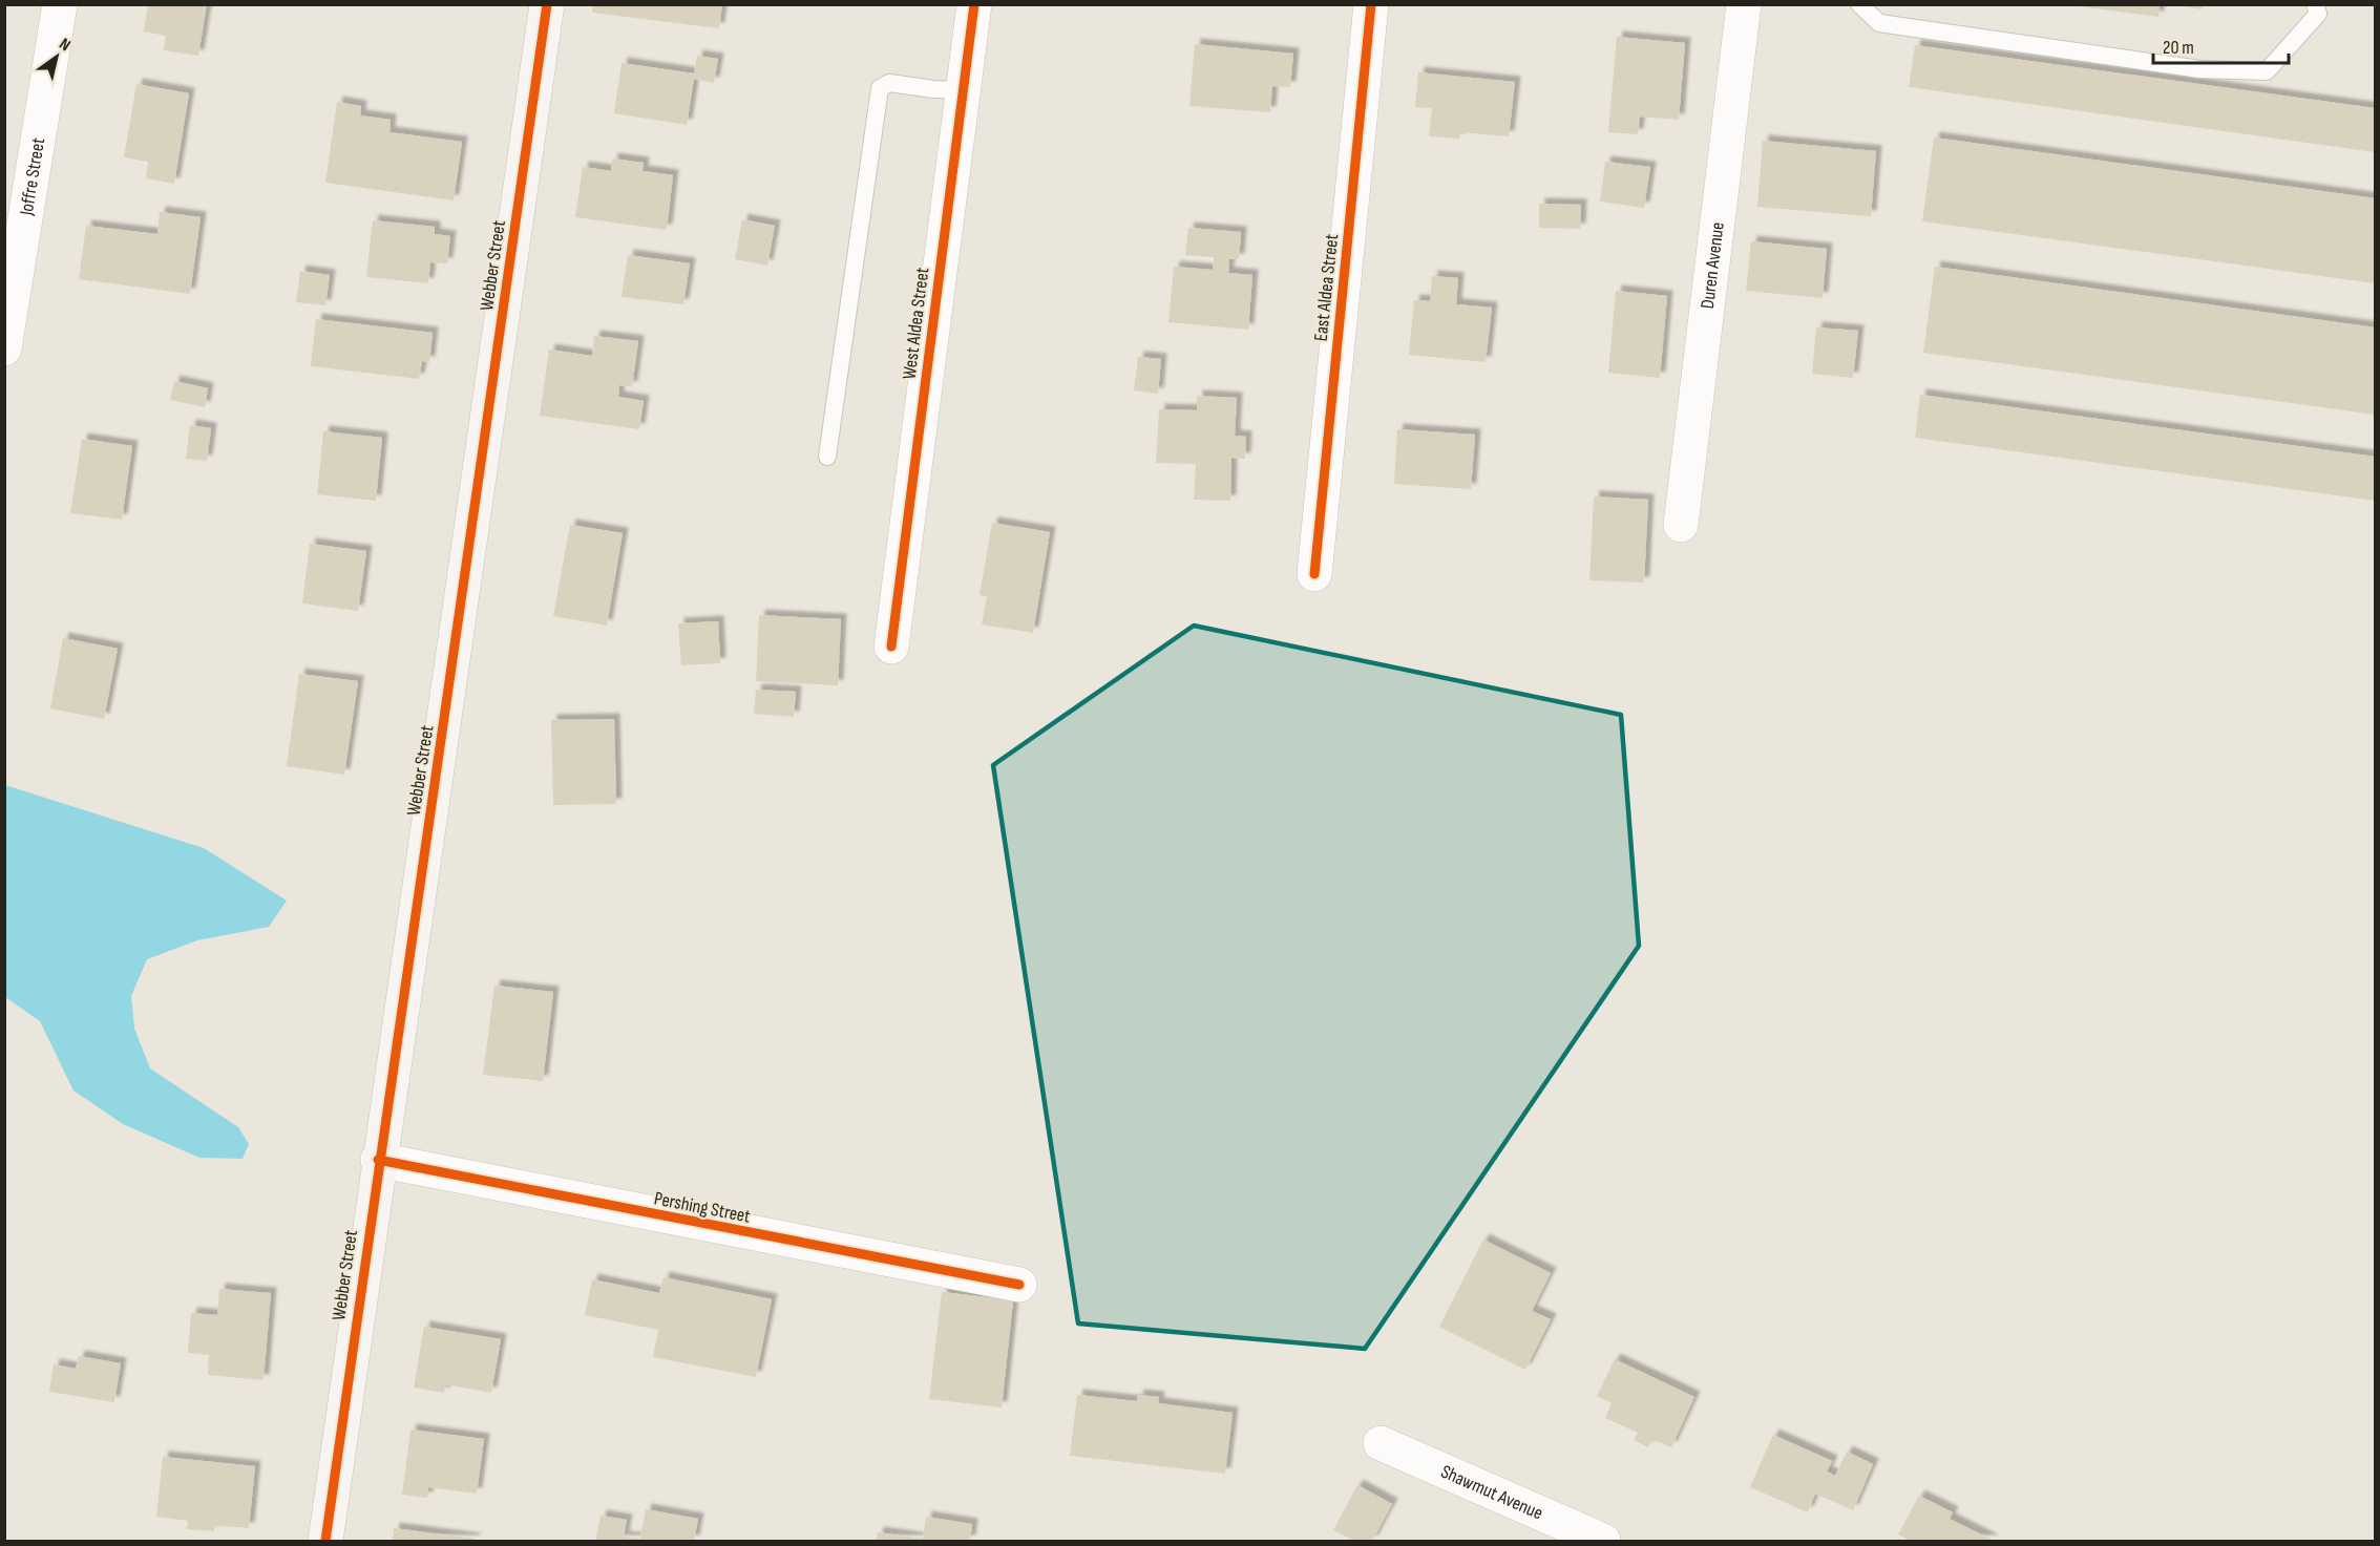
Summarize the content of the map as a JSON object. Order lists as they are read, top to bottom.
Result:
{
  "streets": {
    "street": [
      "Joffre Street",
      "Duren Avenue",
      "Webber Street",
      "East Aldea Street",
      "West Aldea Street",
      "Pershing Street",
      "Shawmut Avenue"
    ]
  },
  "crossings": [
    ["Webber Street", "Pershing Street"]
  ],
  "scale_bar": "20 m",
  "north": "top right"
}
